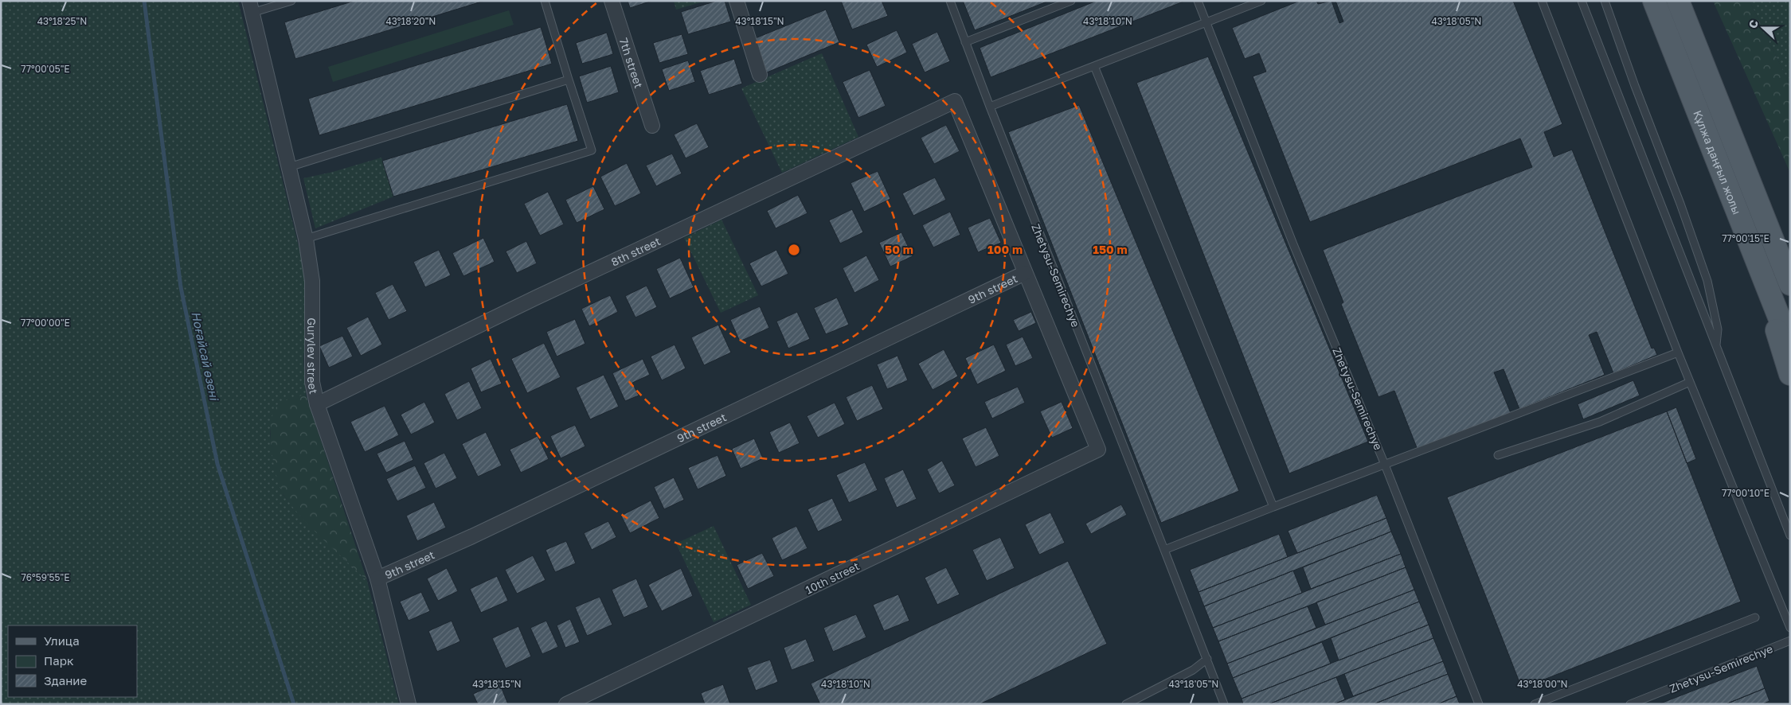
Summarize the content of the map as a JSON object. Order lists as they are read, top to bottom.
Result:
{
  "streets": {
    "main road": ["Құлжа даңғыл жолы"],
    "street": [
      "7th street",
      "8th street",
      "9th street",
      "Gurylev street",
      "10th street"
    ],
    "lane": ["Zhetysu-Semirechye"]
  },
  "crossings": [
    ["8th street", "9th street"],
    ["8th street", "Gurylev street"],
    ["8th street", "10th street"],
    ["9th street", "Gurylev street"],
    ["9th street", "10th street"]
  ],
  "water": ["Ноғайсай өзені"],
  "legend": ["Улица", "Парк", "Здание"],
  "north": "left",
  "coordinates": [
    "43°18'25\"N",
    "43°18'20\"N",
    "43°18'15\"N",
    "43°18'10\"N",
    "43°18'05\"N",
    "77°00'05\"E",
    "77°00'15\"E",
    "77°00'00\"E",
    "77°00'10\"E",
    "76°59'55\"E",
    "43°18'00\"N"
  ],
  "rings": ["50 m", "100 m", "150 m"]
}
